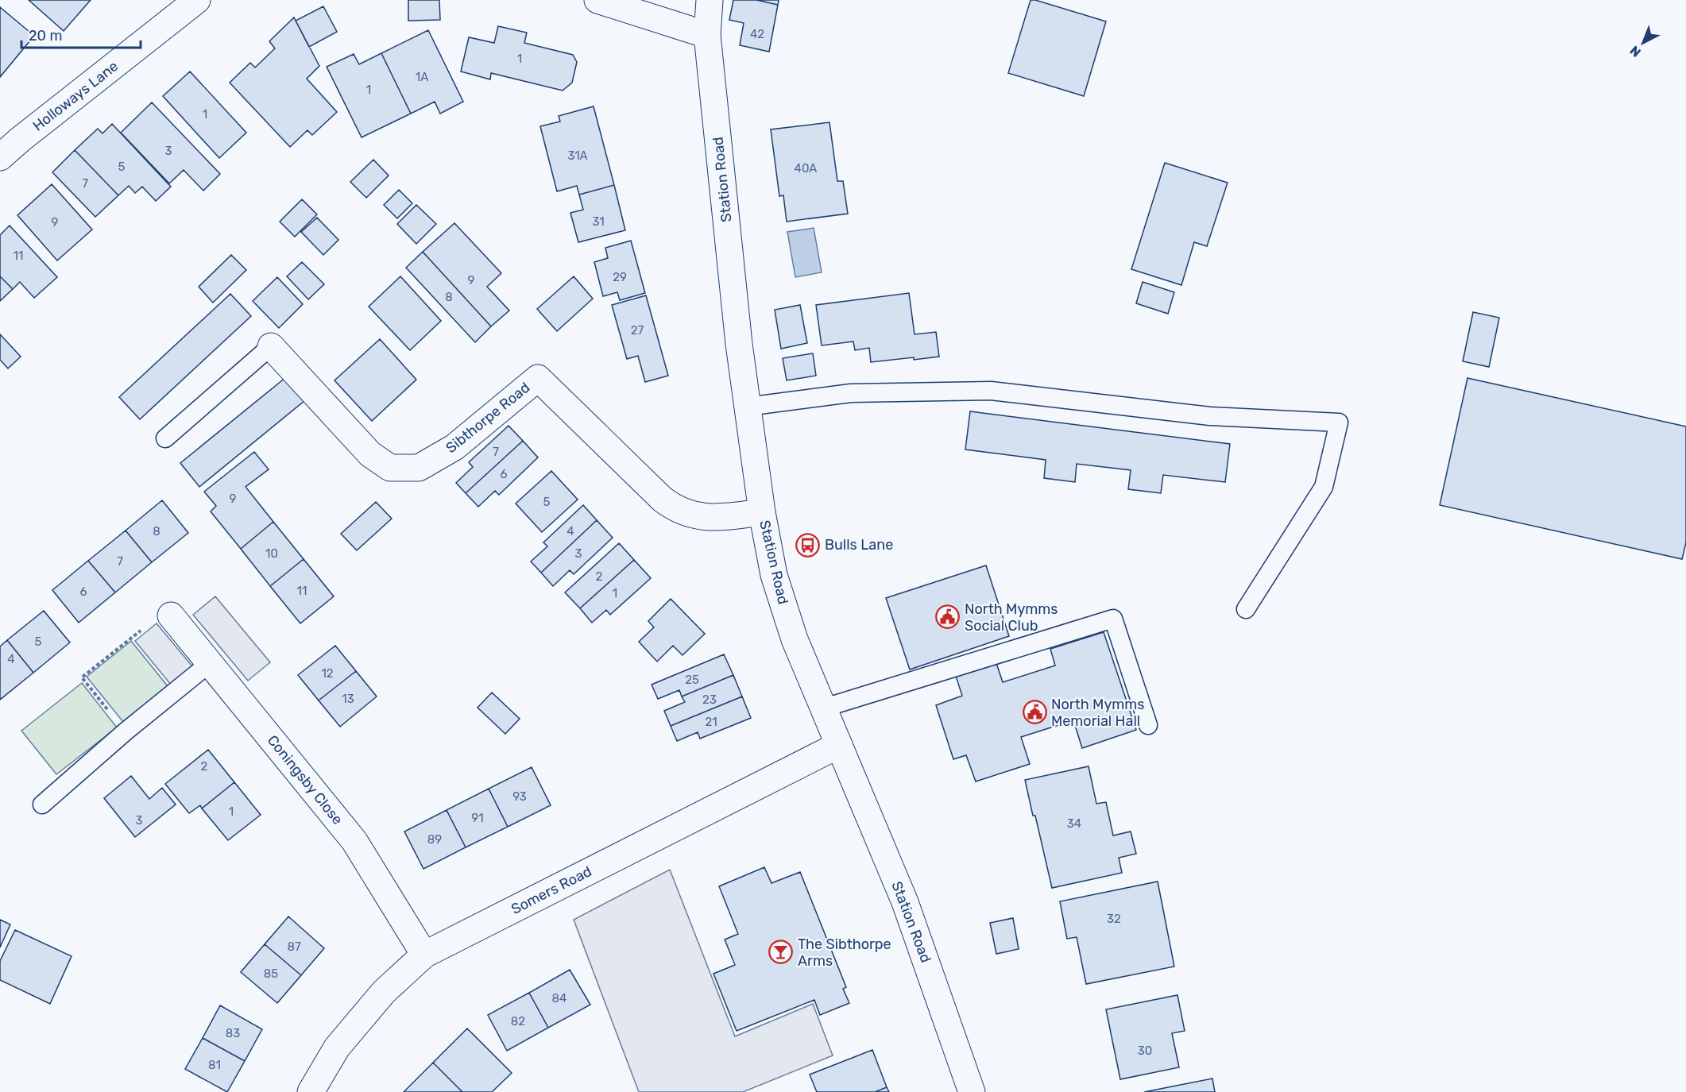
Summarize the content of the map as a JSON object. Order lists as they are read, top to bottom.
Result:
{
  "streets": {
    "street": [
      "Holloways Lane",
      "Station Road",
      "Sibthorpe Road",
      "Coningsby Close",
      "Somers Road"
    ]
  },
  "crossings": [
    ["Station Road", "Sibthorpe Road"],
    ["Station Road", "Somers Road"],
    ["Coningsby Close", "Somers Road"]
  ],
  "places": {
    "bus stop": ["Bulls Lane"],
    "public building": ["North Mymms Social Club", "North Mymms Memorial Hall"],
    "bar": ["The Sibthorpe Arms"]
  },
  "house_numbers": [
    "42",
    "1",
    "1A",
    "1",
    "1",
    "3",
    "31A",
    "5",
    "40A",
    "7",
    "31",
    "9",
    "11",
    "29",
    "9",
    "8",
    "27",
    "7",
    "6",
    "9",
    "5",
    "8",
    "4",
    "10",
    "3",
    "7",
    "2",
    "11",
    "6",
    "1",
    "5",
    "4",
    "12",
    "25",
    "13",
    "23",
    "21",
    "2",
    "93",
    "1",
    "91",
    "3",
    "34",
    "89",
    "32",
    "87",
    "85",
    "84",
    "82",
    "83",
    "30",
    "81"
  ],
  "scale_bar": "20 m",
  "north": "bottom left"
}
